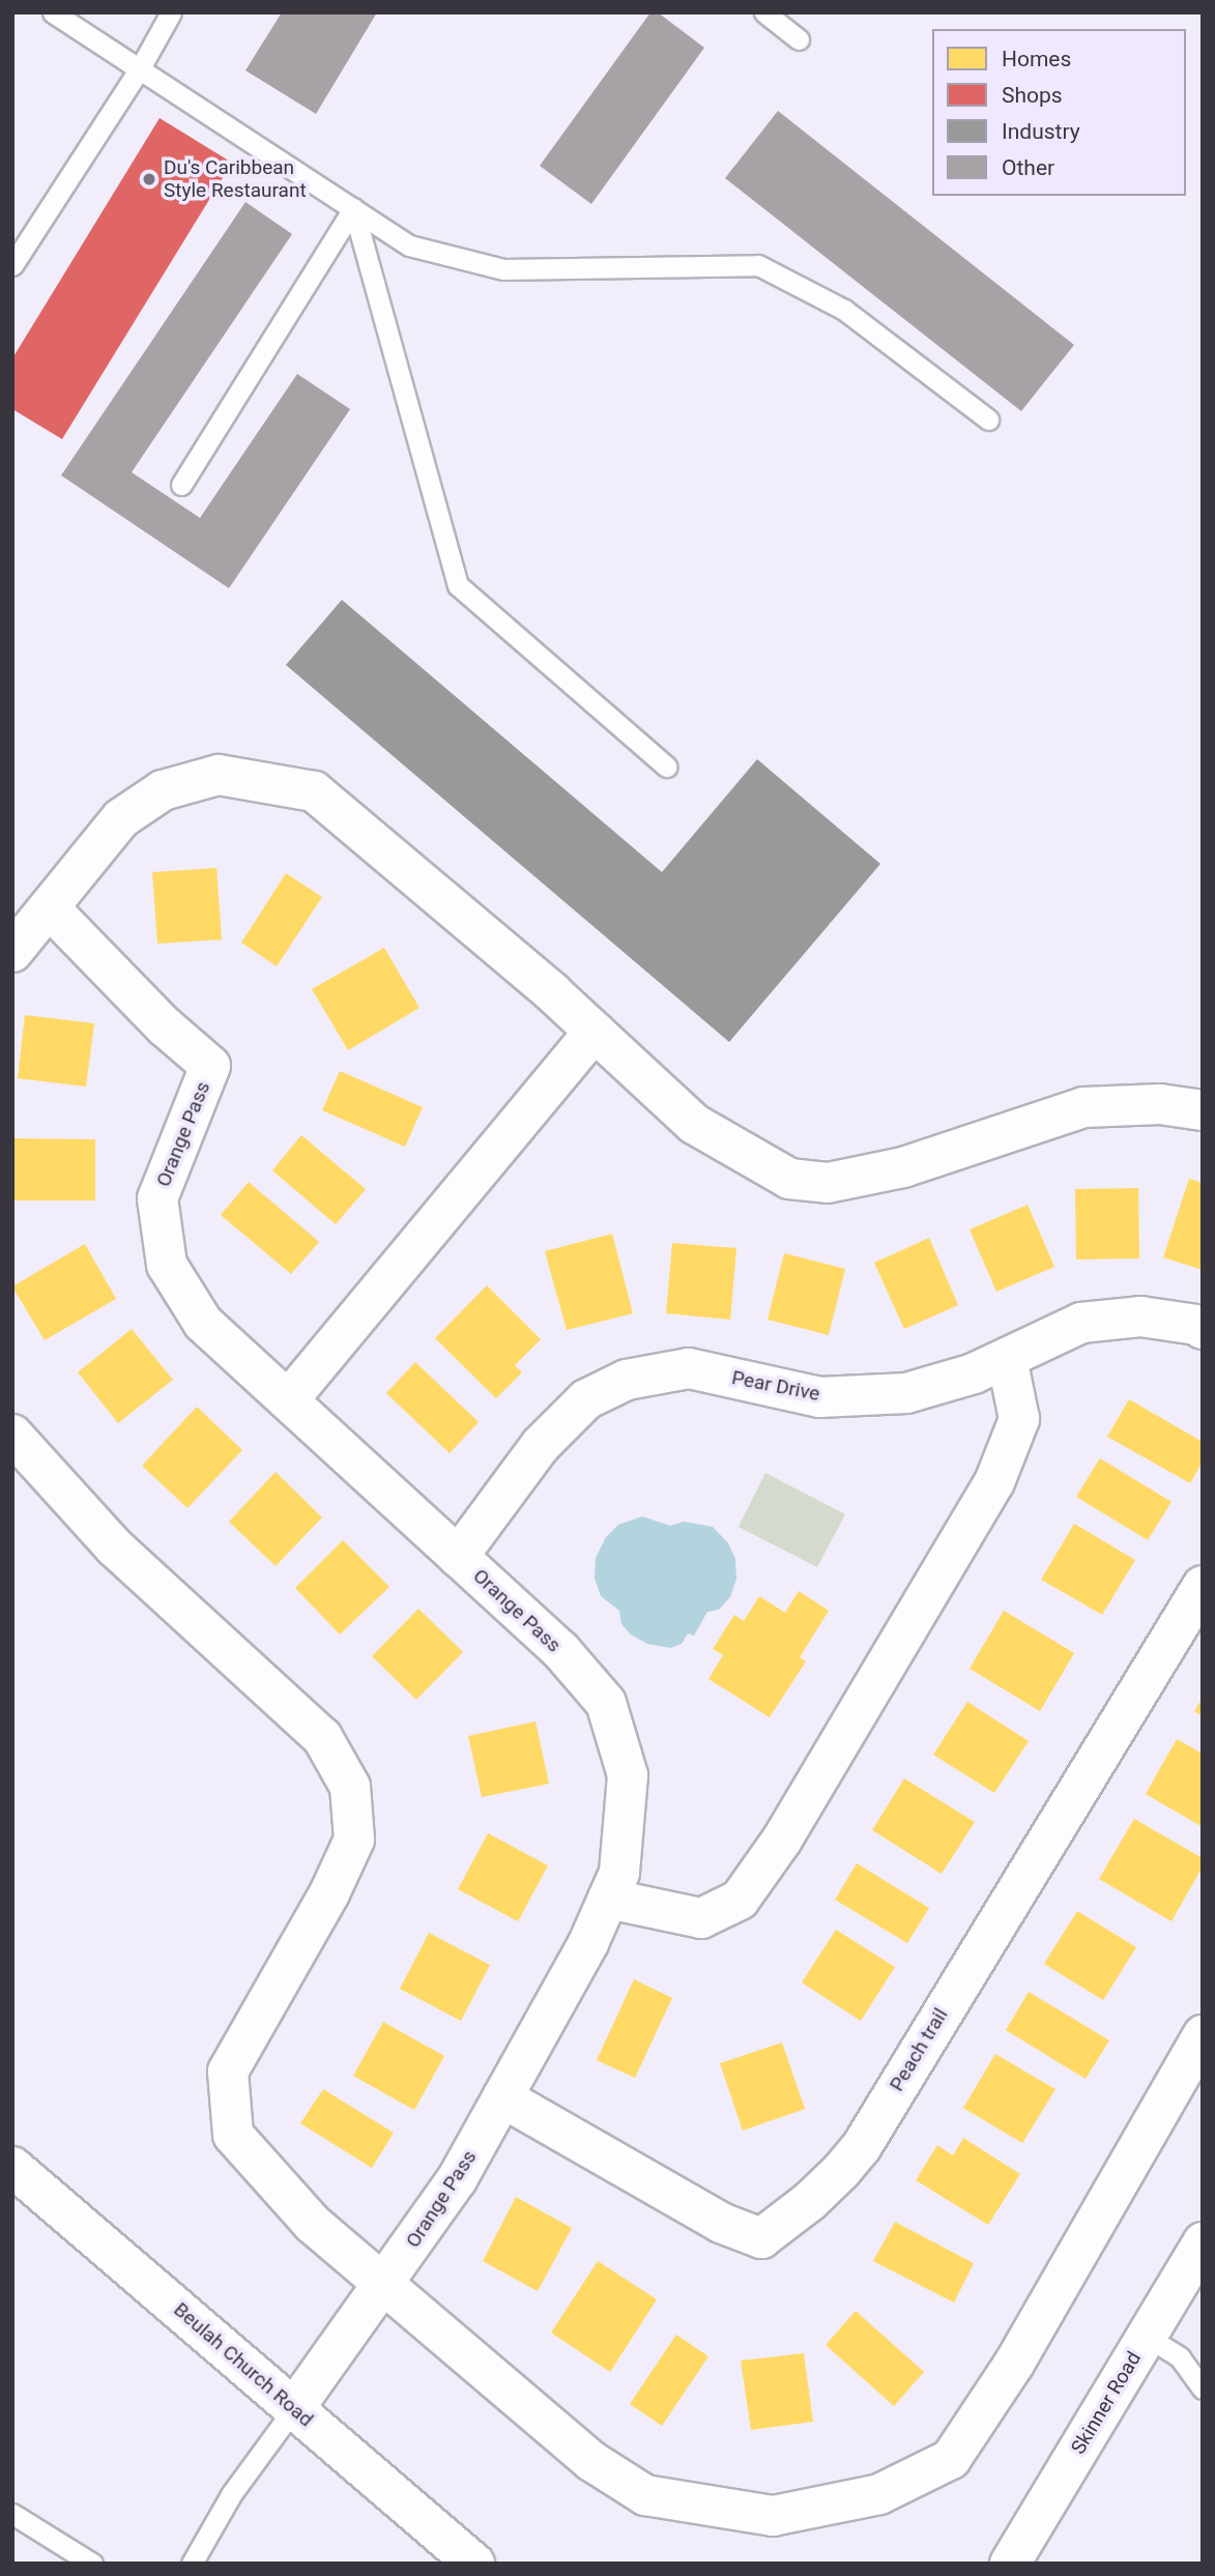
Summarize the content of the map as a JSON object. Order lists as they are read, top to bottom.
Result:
{
  "streets": {
    "street": [
      "Orange Pass",
      "Pear Drive",
      "Peach trail",
      "Beulah Church Road",
      "Skinner Road"
    ]
  },
  "crossings": [
    ["Orange Pass", "Pear Drive"],
    ["Orange Pass", "Peach trail"],
    ["Orange Pass", "Beulah Church Road"]
  ],
  "places": ["Du's Caribbean Style Restaurant"],
  "legend": [
    "Homes",
    "Shops",
    "Industry",
    "Other"
  ]
}
